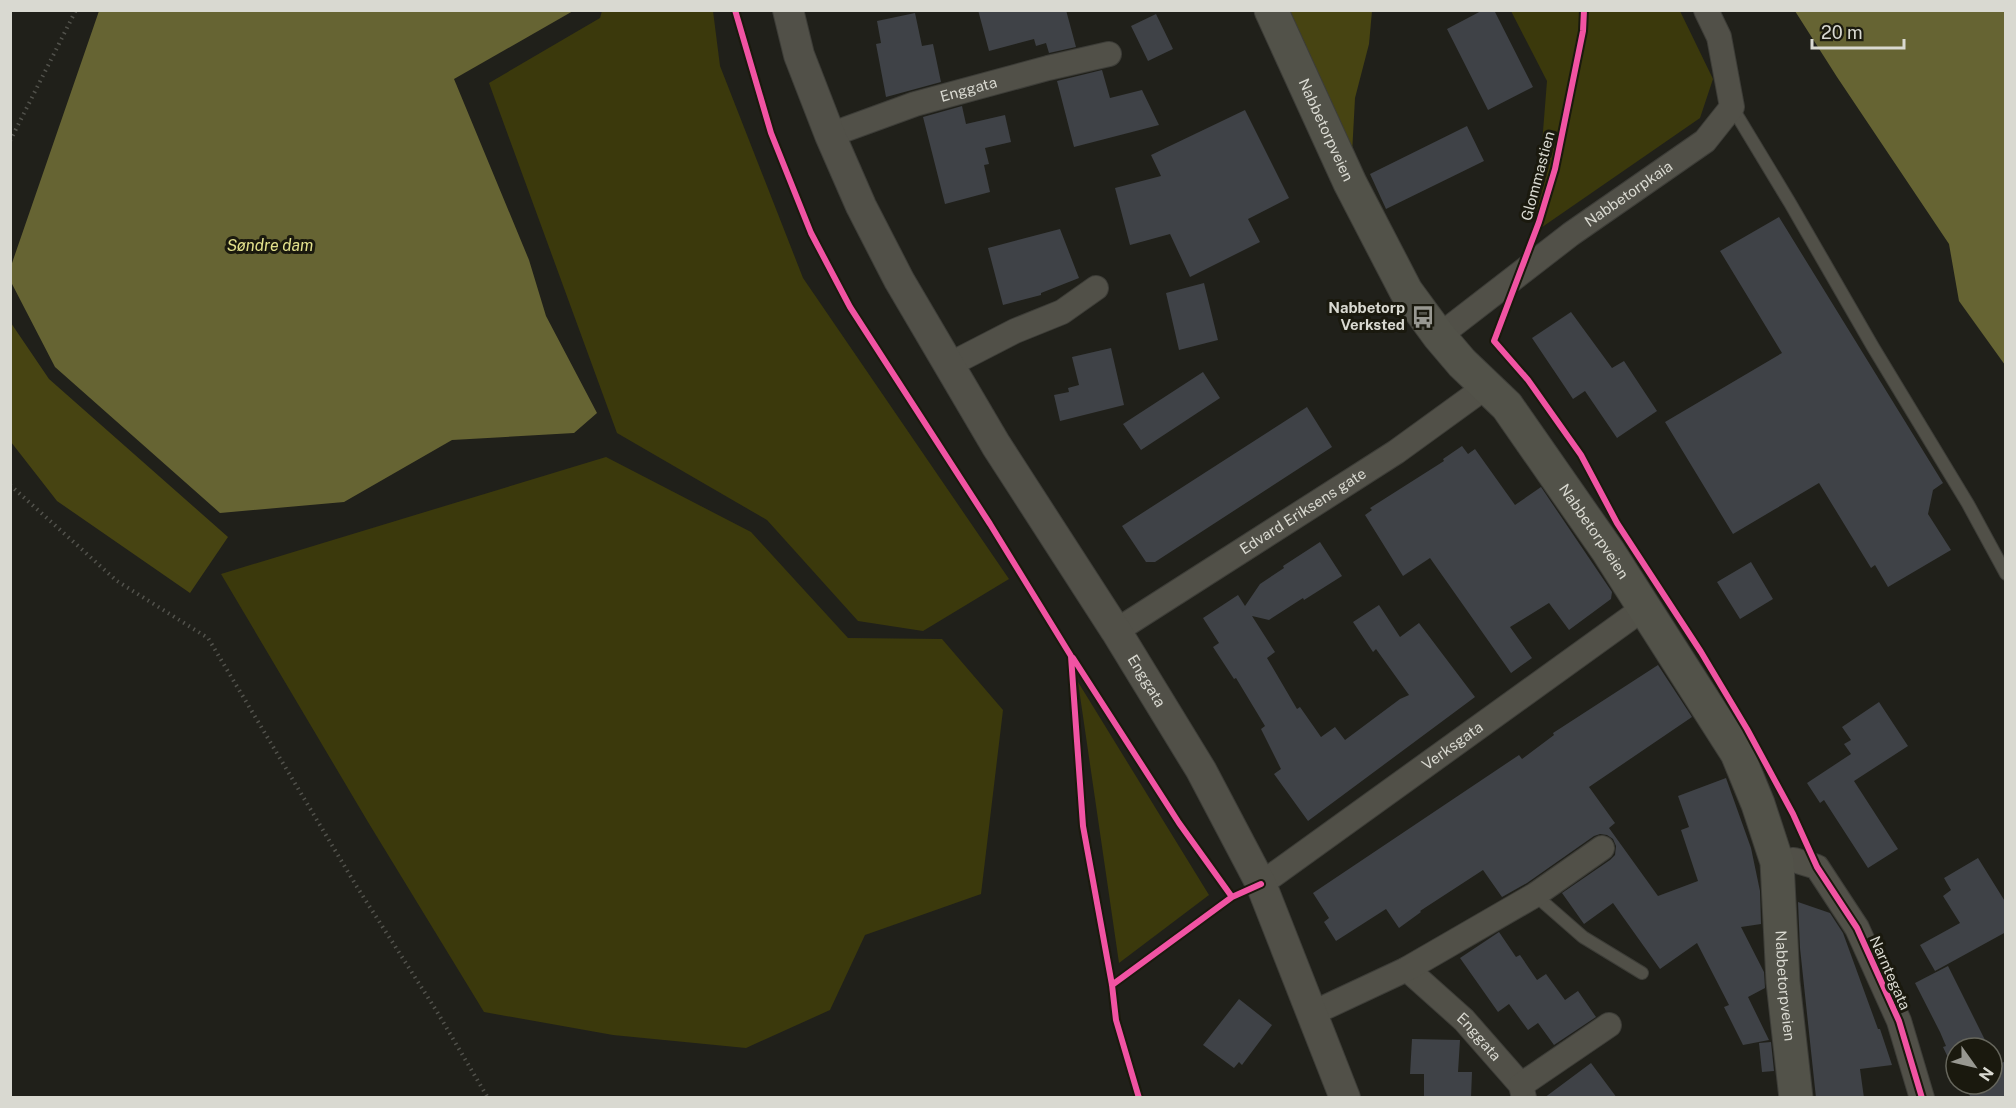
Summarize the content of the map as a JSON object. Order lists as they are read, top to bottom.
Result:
{
  "streets": {
    "main road": ["Nabbetorpveien"],
    "street": [
      "Enggata",
      "Nabbetorpkaia",
      "Edvard Eriksens gate",
      "Verksgata",
      "Narntegata"
    ],
    "cycle path": ["Glommastien"]
  },
  "crossings": [
    ["Enggata", "Edvard Eriksens gate"],
    ["Enggata", "Verksgata"],
    ["Nabbetorpveien", "Nabbetorpkaia"],
    ["Nabbetorpveien", "Edvard Eriksens gate"],
    ["Nabbetorpveien", "Verksgata"],
    ["Nabbetorpveien", "Narntegata"]
  ],
  "water": ["Søndre dam"],
  "places": {
    "bus stop": ["Nabbetorp Verksted"]
  },
  "scale_bar": "20 m",
  "north": "bottom right"
}
